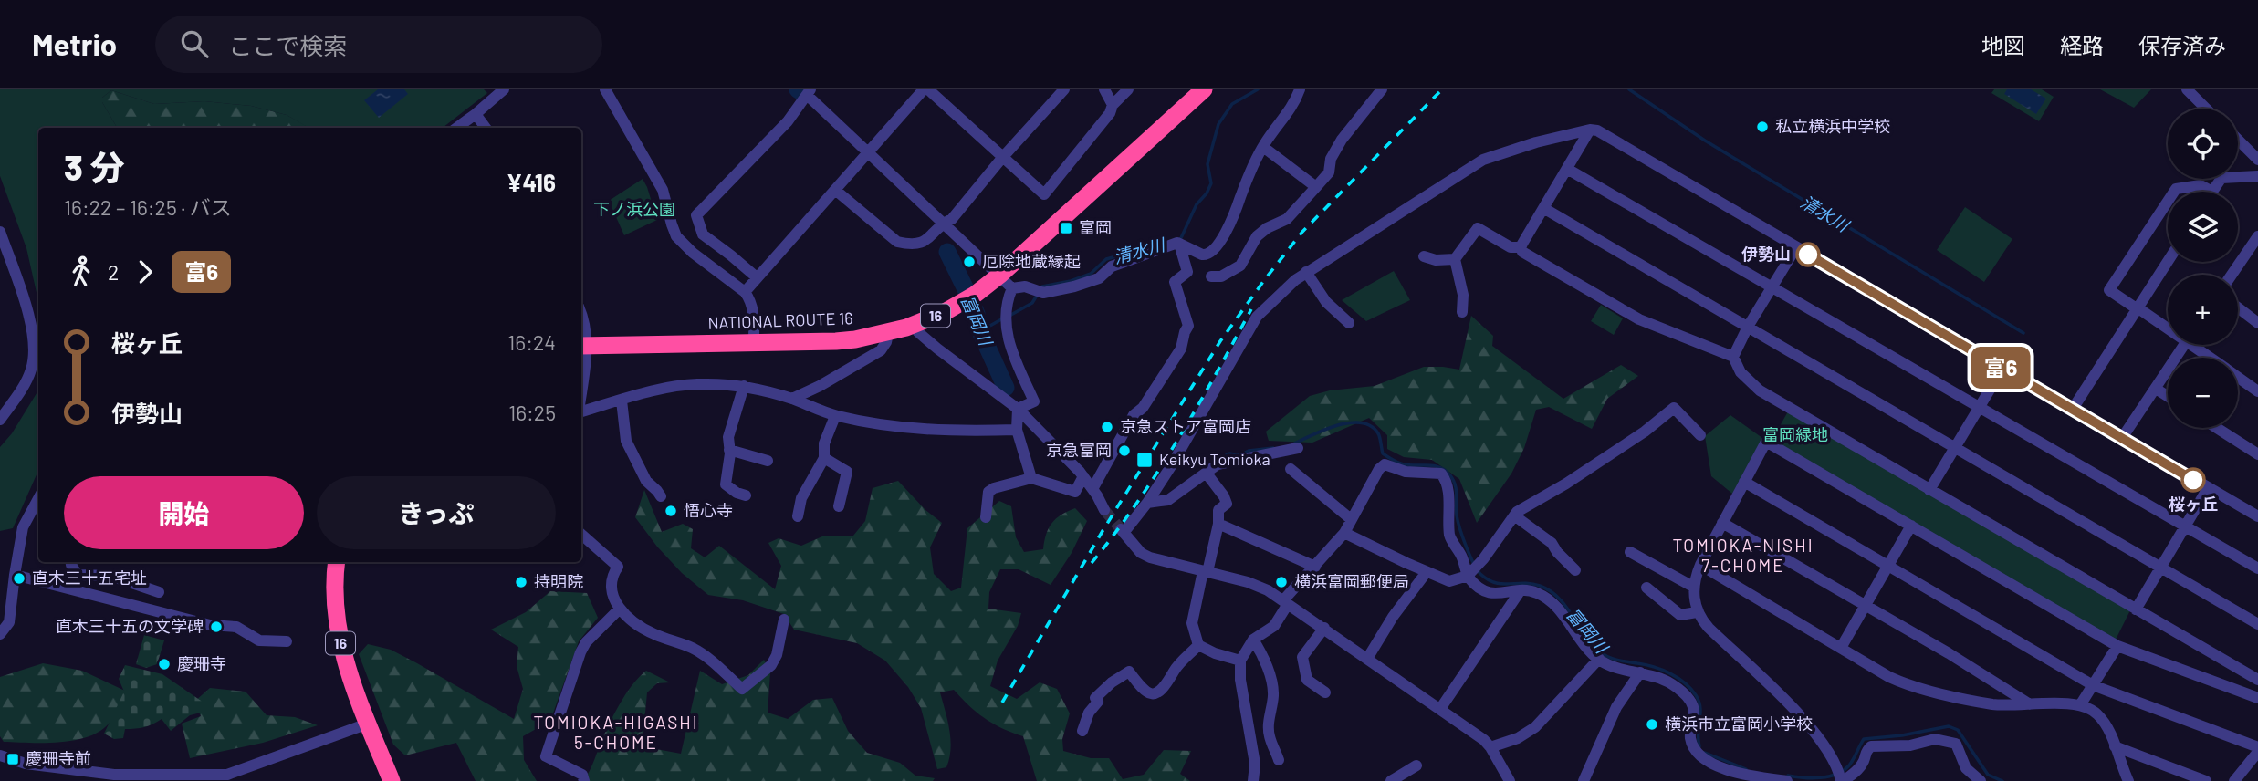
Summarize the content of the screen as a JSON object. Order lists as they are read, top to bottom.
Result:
{
  "streets": {
    "highway": ["16", "NATIONAL ROUTE 16"]
  },
  "districts": ["TOMIOKA-NISHI 7-CHOME", "TOMIOKA-HIGASHI 5-CHOME"],
  "water": ["清水川", "富岡川"],
  "parks": ["下ノ浜公園", "富岡緑地"],
  "places": {
    "other": [
      "私立横浜中学校",
      "伊勢山",
      "厄除地蔵縁起",
      "京急ストア富岡店",
      "京急富岡",
      "桜ヶ丘",
      "悟心寺",
      "直木三十五宅址",
      "持明院",
      "横浜富岡郵便局",
      "直木三十五の文学碑",
      "慶珊寺",
      "横浜市立富岡小学校"
    ],
    "transit": ["富岡", "Keikyu Tomioka", "慶珊寺前"]
  },
  "lines": ["bus line 富6"],
  "page": {
    "header": "Metrio",
    "search": "ここで検索",
    "nav": ["地図", "経路", "保存済み"],
    "on_map": "富6",
    "map_buttons": ["+", "−"],
    "heading": ["3 分", "16:22 – 16:25 · バス", "¥416"],
    "legs": ["2", "富6"],
    "list": [
      {
        "name": "桜ヶ丘",
        "value": "16:24"
      },
      {
        "name": "伊勢山",
        "value": "16:25"
      }
    ],
    "buttons": ["開始", "きっぷ"]
  }
}
